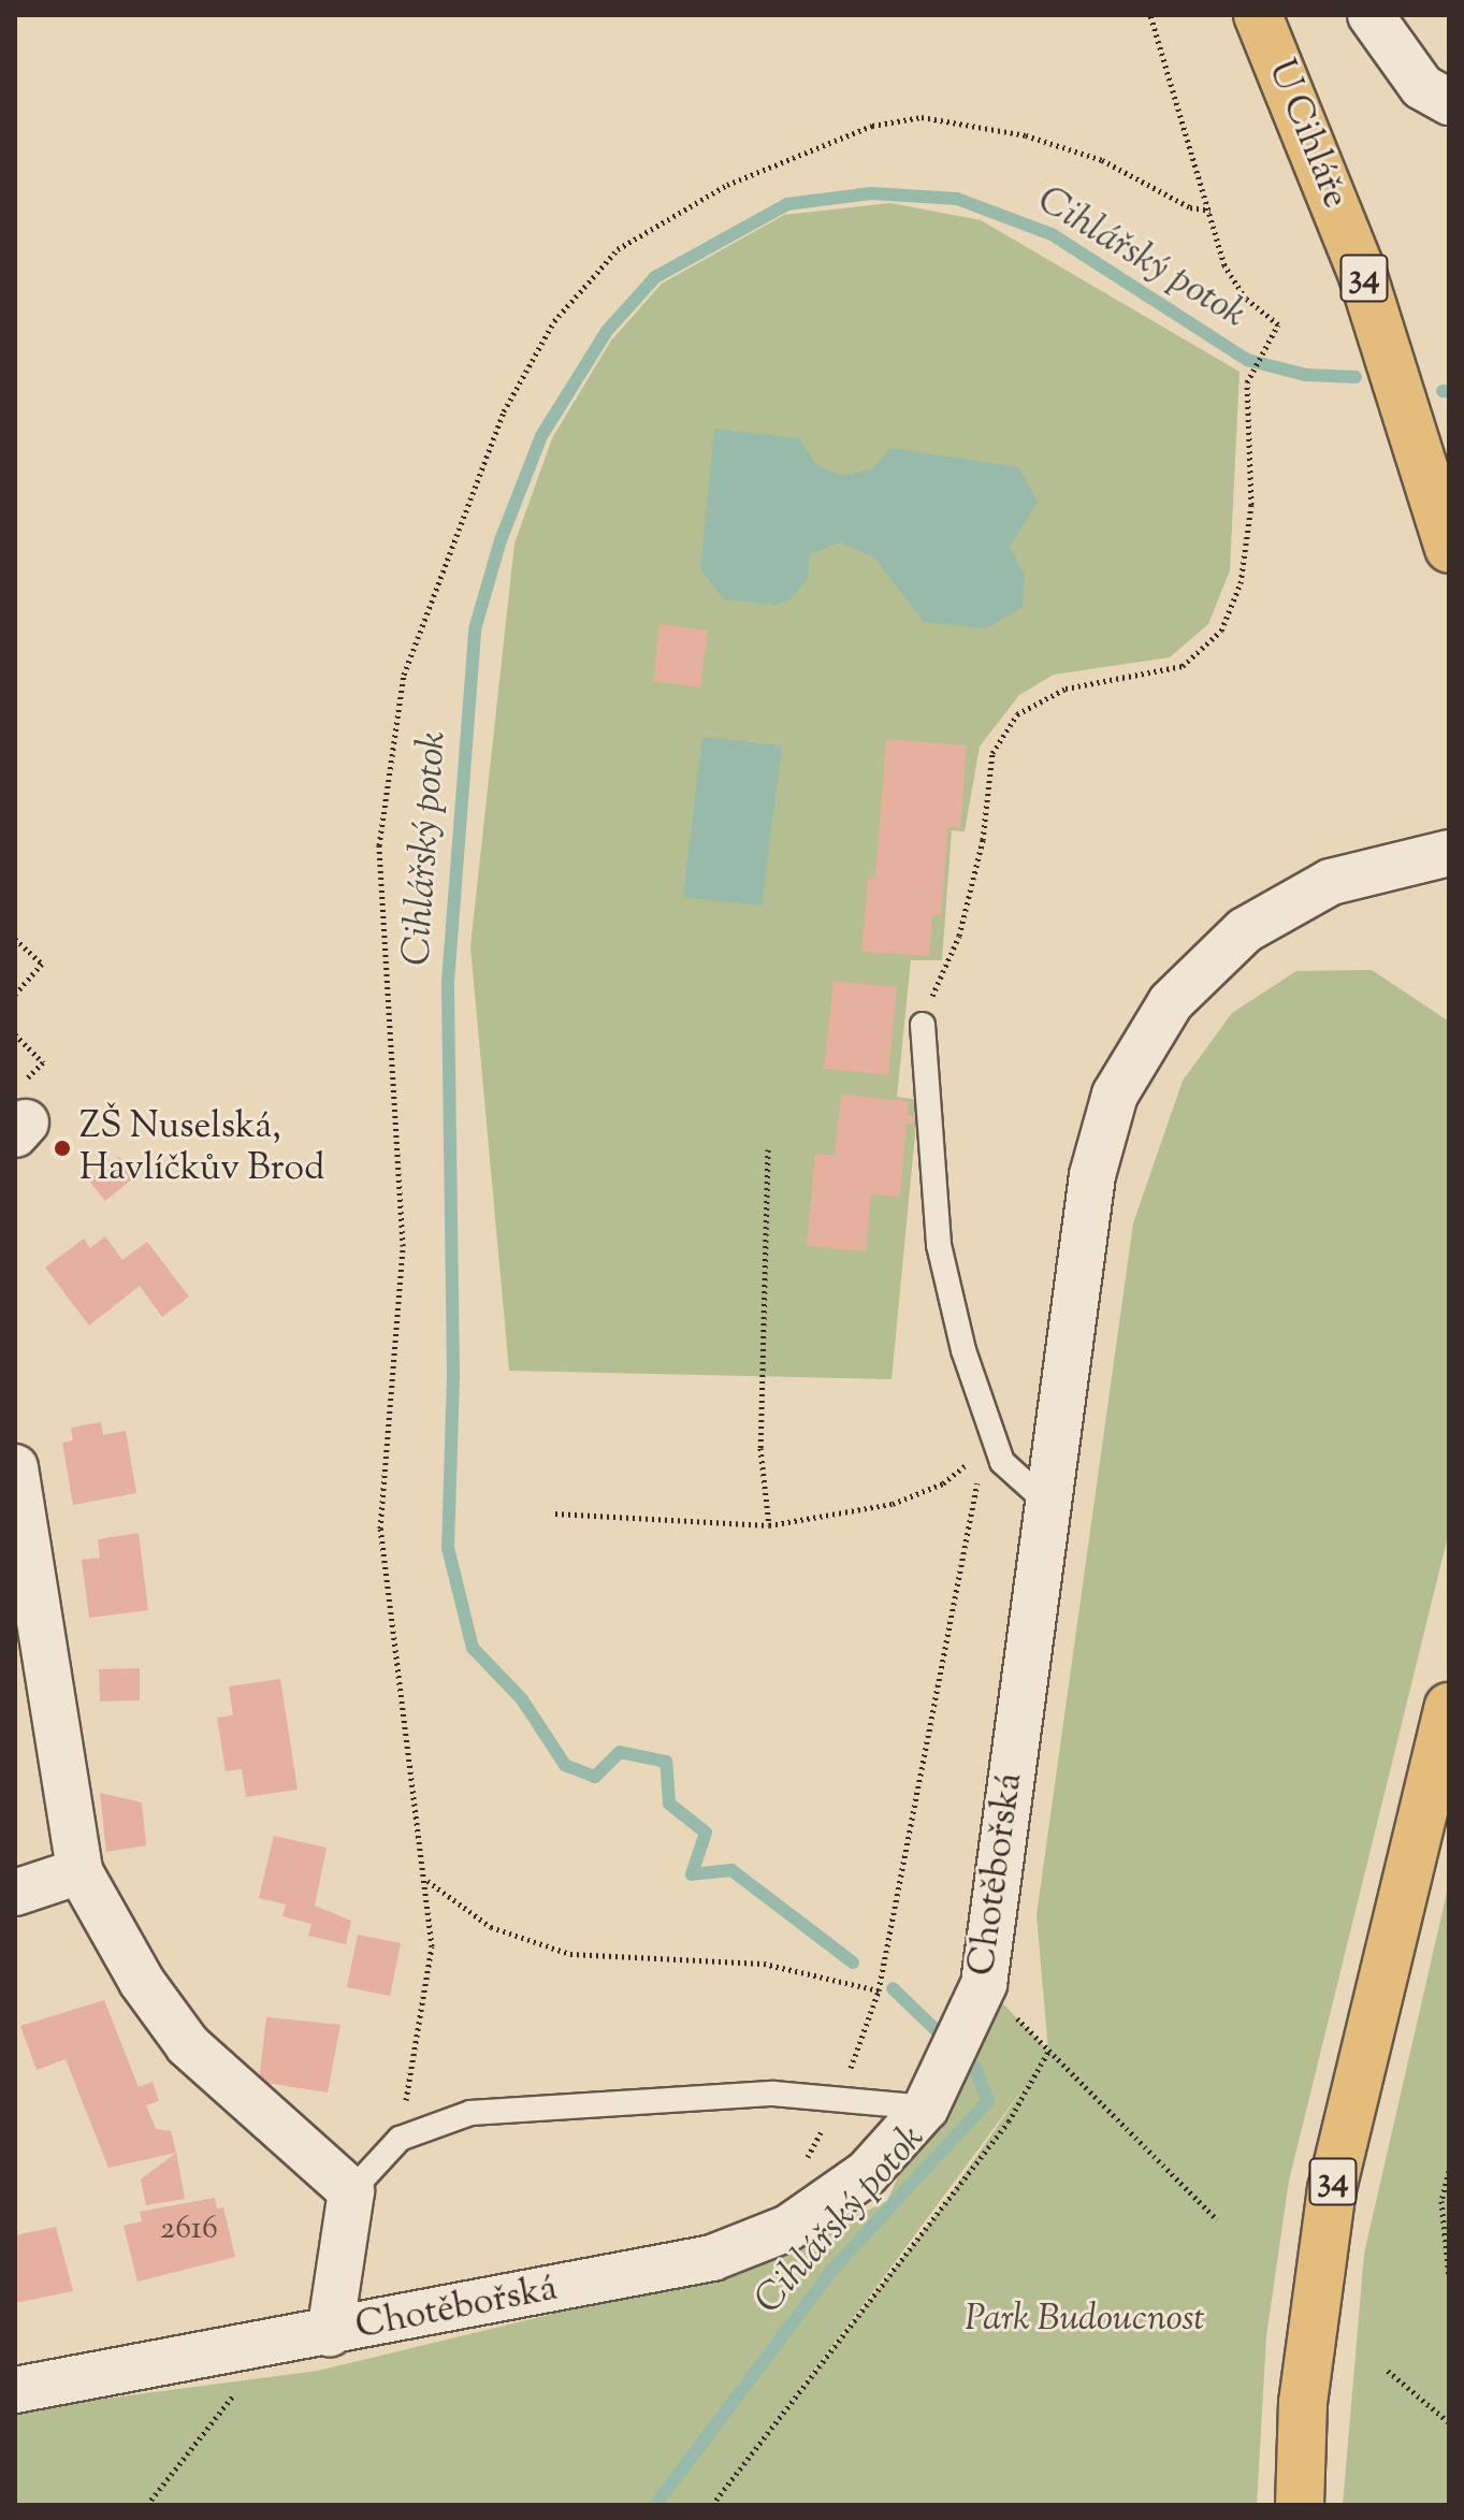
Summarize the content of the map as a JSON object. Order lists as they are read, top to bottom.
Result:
{
  "streets": {
    "main road": ["U Cihláře", "34"],
    "street": ["Chotěbořská"]
  },
  "water": ["Cihlářský potok"],
  "parks": ["Park Budoucnost"],
  "places": ["ZŠ Nuselská, Havlíčkův Brod"],
  "house_numbers": ["2616"]
}
